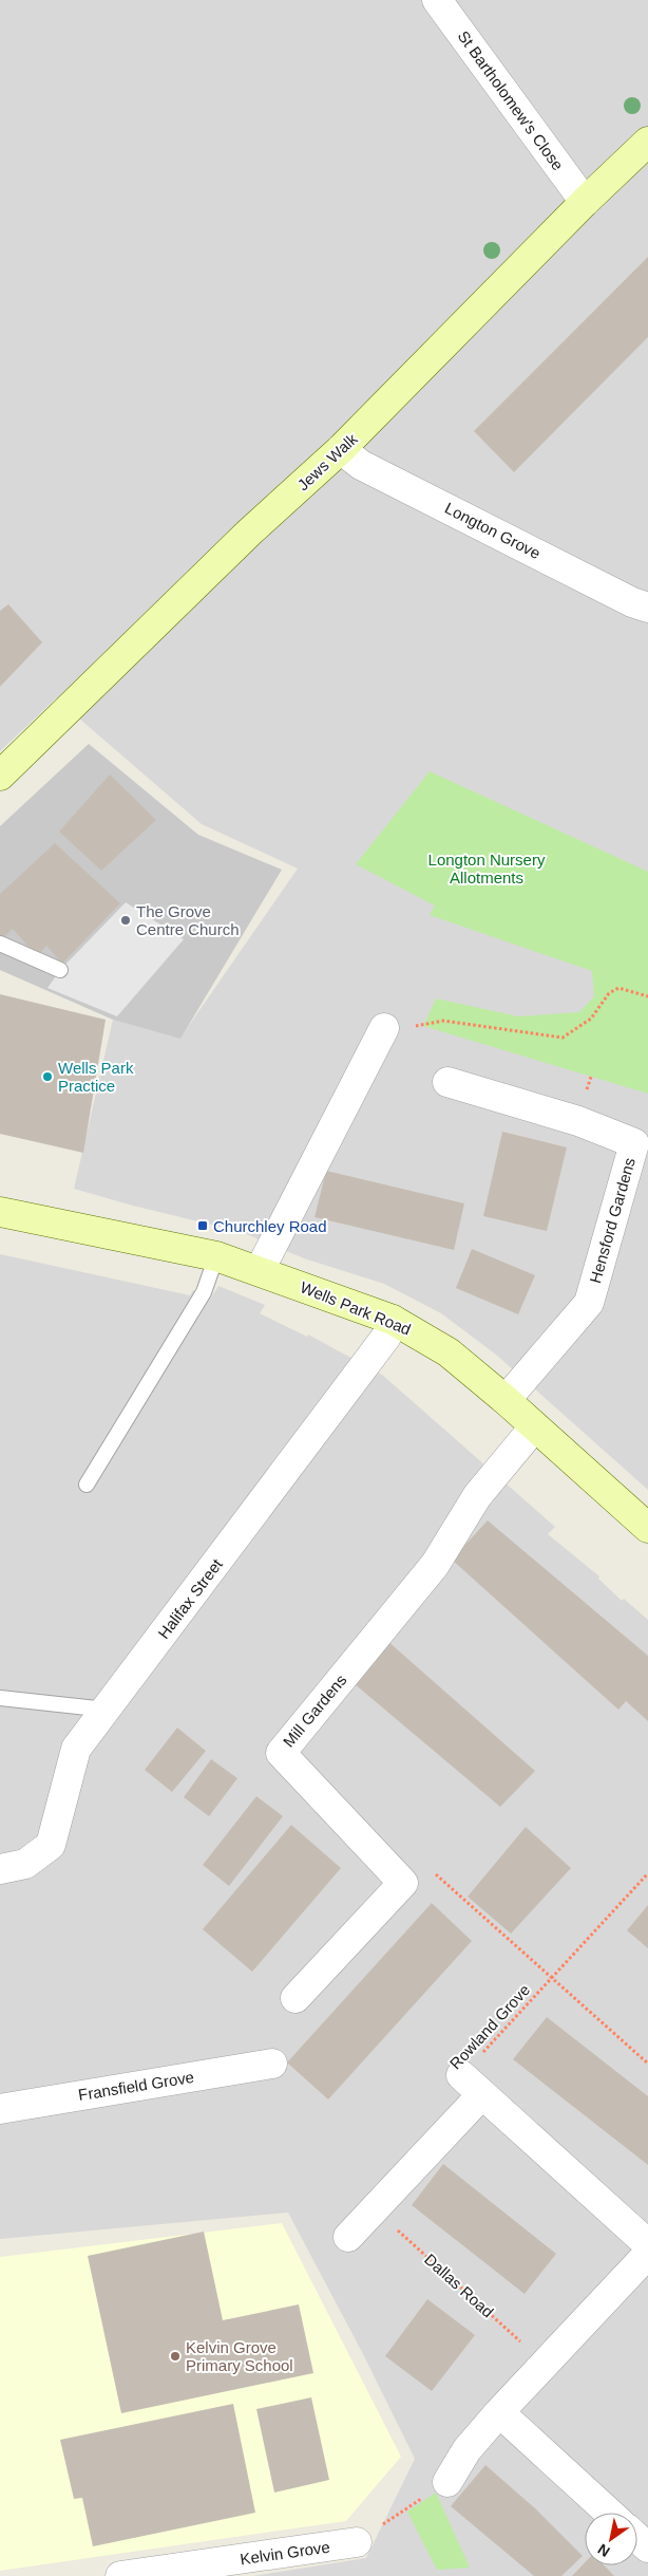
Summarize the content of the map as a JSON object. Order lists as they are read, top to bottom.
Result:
{
  "streets": {
    "street": [
      "St Bartholomew's Close",
      "Jews Walk",
      "Longton Grove",
      "Hensford Gardens",
      "Wells Park Road",
      "Halifax Street",
      "Mill Gardens",
      "Fransfield Grove",
      "Kelvin Grove"
    ],
    "path": ["Rowland Grove", "Dallas Road"]
  },
  "crossings": [
    ["St Bartholomew's Close", "Jews Walk"],
    ["Jews Walk", "Longton Grove"],
    ["Hensford Gardens", "Wells Park Road"],
    ["Wells Park Road", "Halifax Street"],
    ["Wells Park Road", "Mill Gardens"]
  ],
  "parks": ["Longton Nursery Allotments"],
  "places": {
    "other": ["The Grove Centre Church", "Wells Park Practice", "Kelvin Grove Primary School"],
    "transit": ["Churchley Road"]
  },
  "north": "bottom left"
}
